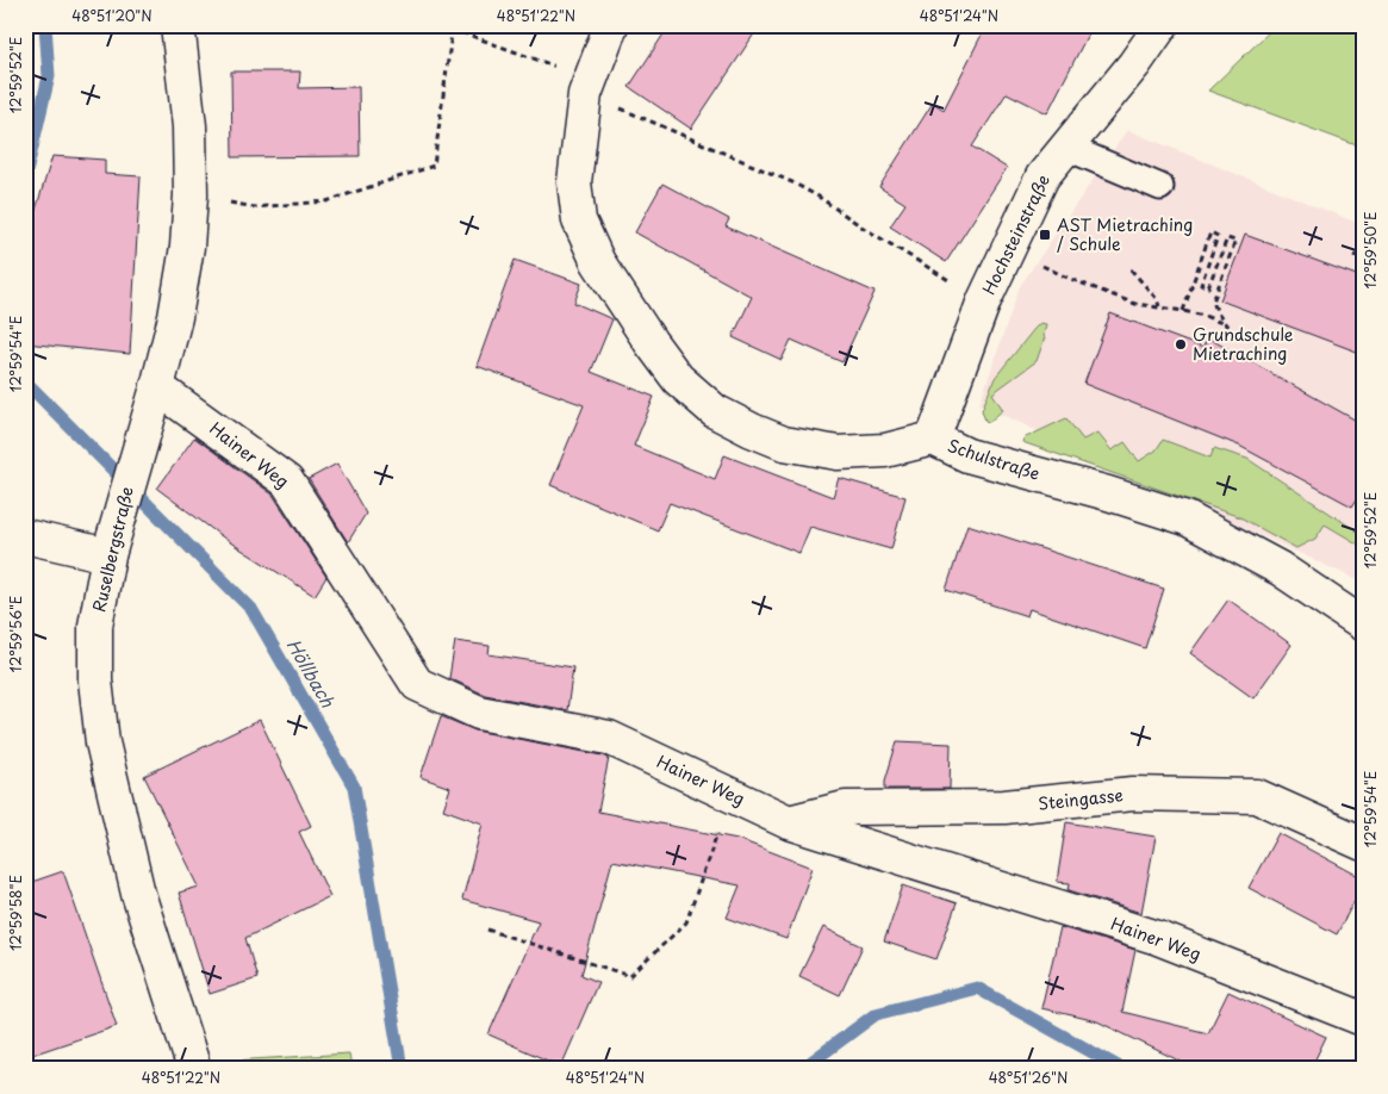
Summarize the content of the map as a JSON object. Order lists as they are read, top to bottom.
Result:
{
  "streets": {
    "street": [
      "Hochsteinstraße",
      "Hainer Weg",
      "Schulstraße",
      "Ruselbergstraße",
      "Steingasse"
    ]
  },
  "crossings": [
    ["Hochsteinstraße", "Schulstraße"],
    ["Hainer Weg", "Ruselbergstraße"],
    ["Hainer Weg", "Steingasse"]
  ],
  "water": ["Höllbach"],
  "places": {
    "transit": ["AST Mietraching / Schule"],
    "other": ["Grundschule Mietraching"]
  },
  "coordinates": [
    "48°51'20\"N",
    "48°51'22\"N",
    "48°51'24\"N",
    "12°59'52\"E",
    "12°59'50\"E",
    "12°59'54\"E",
    "12°59'56\"E",
    "12°59'58\"E",
    "48°51'26\"N"
  ]
}
